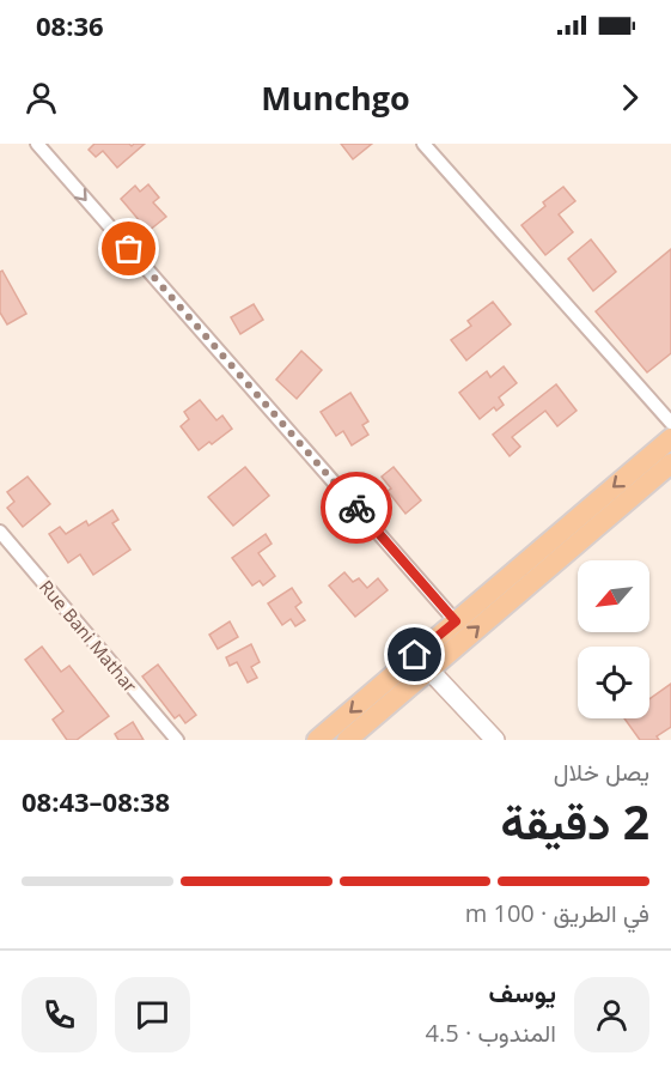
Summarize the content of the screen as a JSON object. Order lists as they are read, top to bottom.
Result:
{
  "streets": {
    "street": ["Rue Bani Mathar"]
  },
  "north": "bottom left",
  "page": {
    "status": "08:36",
    "header": "Munchgo",
    "heading": ["2 دقيقة", "يصل خلال", "08:38–08:43"],
    "panel": ["يوسف", "المندوب · 4.5"],
    "bar": "في الطريق · 100 m"
  }
}
